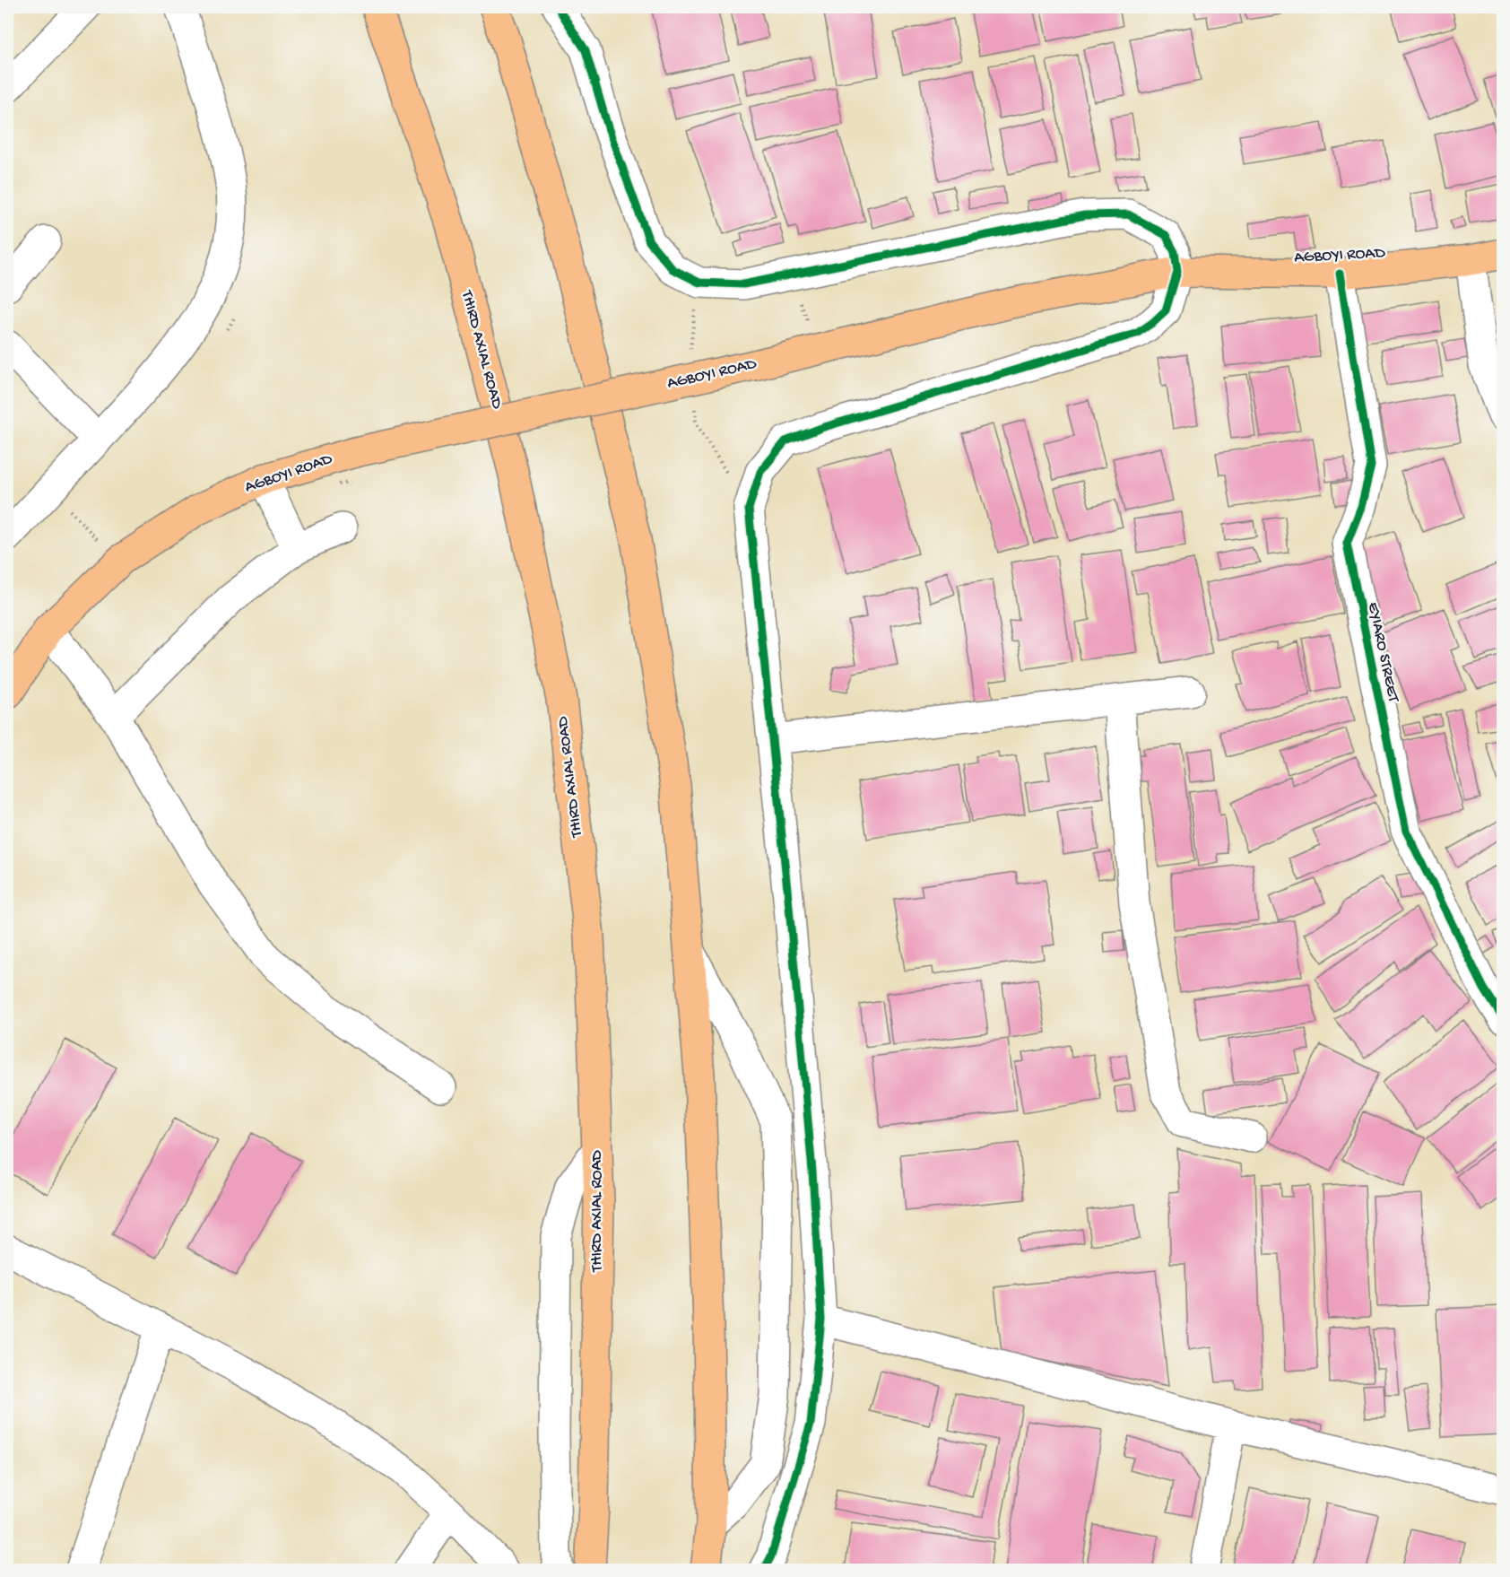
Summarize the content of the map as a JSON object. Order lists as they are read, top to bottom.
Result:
{
  "streets": {
    "main road": ["AGBOYI ROAD", "THIRD AXIAL ROAD"],
    "street": ["EYIARO STREET"]
  },
  "crossings": [
    ["AGBOYI ROAD", "EYIARO STREET"]
  ]
}
